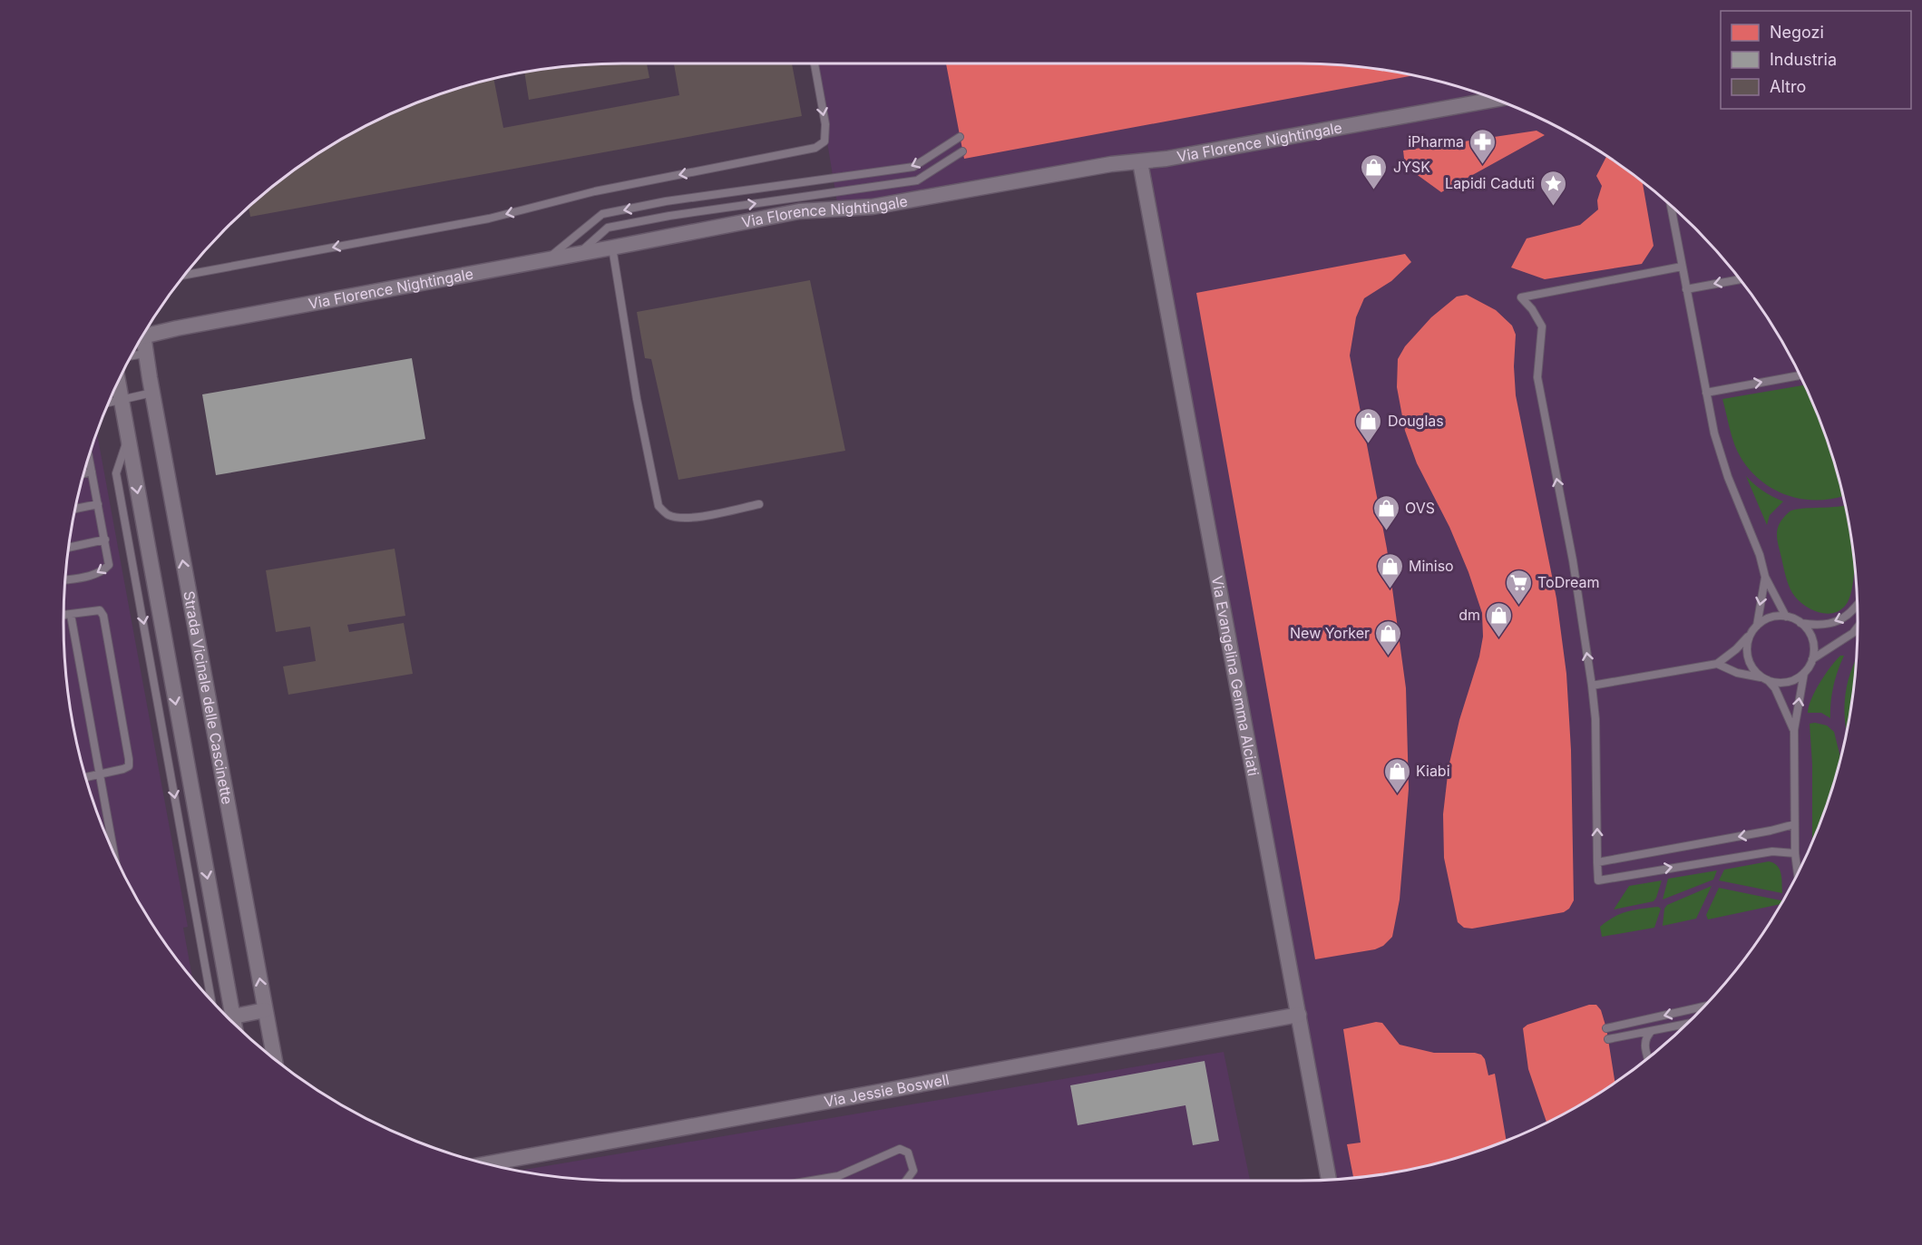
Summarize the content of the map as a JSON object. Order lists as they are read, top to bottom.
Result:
{
  "streets": {
    "street": [
      "Via Florence Nightingale",
      "Via Evangelina Gemma Alciati",
      "Strada Vicinale delle Cascinette",
      "Via Jessie Boswell"
    ]
  },
  "crossings": [
    ["Via Florence Nightingale", "Via Evangelina Gemma Alciati"],
    ["Via Evangelina Gemma Alciati", "Via Jessie Boswell"]
  ],
  "places": {
    "pharmacy": ["iPharma"],
    "shop": [
      "JYSK",
      "Douglas",
      "OVS",
      "Miniso",
      "dm",
      "New Yorker",
      "Kiabi"
    ],
    "place": ["Lapidi Caduti"],
    "supermarket": ["ToDream"]
  },
  "legend": ["Negozi", "Industria", "Altro"]
}
